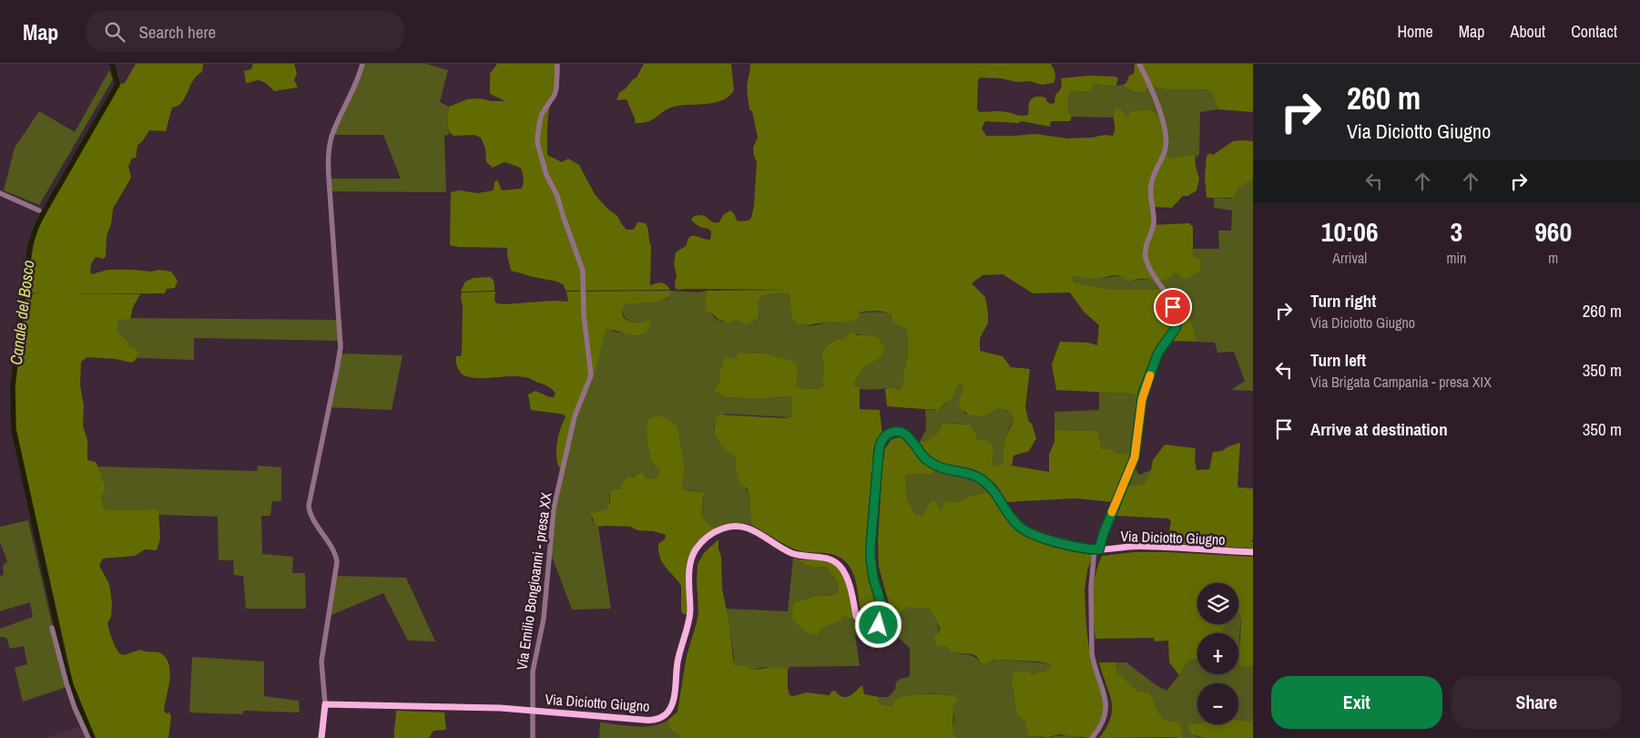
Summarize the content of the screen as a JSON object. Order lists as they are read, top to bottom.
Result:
{
  "streets": {
    "main road": ["Via Diciotto Giugno"],
    "street": ["Via Emilio Bongioanni - presa XX"]
  },
  "crossings": [
    ["Via Diciotto Giugno", "Via Emilio Bongioanni - presa XX"]
  ],
  "water": ["Canale del Bosco"],
  "page": {
    "header": "Map",
    "search": "Search here",
    "nav": [
      "Home",
      "Map",
      "About",
      "Contact"
    ],
    "turn": ["260 m", "Via Diciotto Giugno"],
    "eta": [
      "10:06",
      "Arrival",
      "3",
      "min",
      "960",
      "m"
    ],
    "list": [
      {
        "name": "Turn right",
        "note": "Via Diciotto Giugno",
        "value": "260 m"
      },
      {
        "name": "Turn left",
        "note": "Via Brigata Campania - presa XIX",
        "value": "350 m"
      },
      {
        "name": "Arrive at destination",
        "value": "350 m"
      }
    ],
    "map_buttons": ["+", "−"],
    "buttons": ["Exit", "Share"]
  }
}
